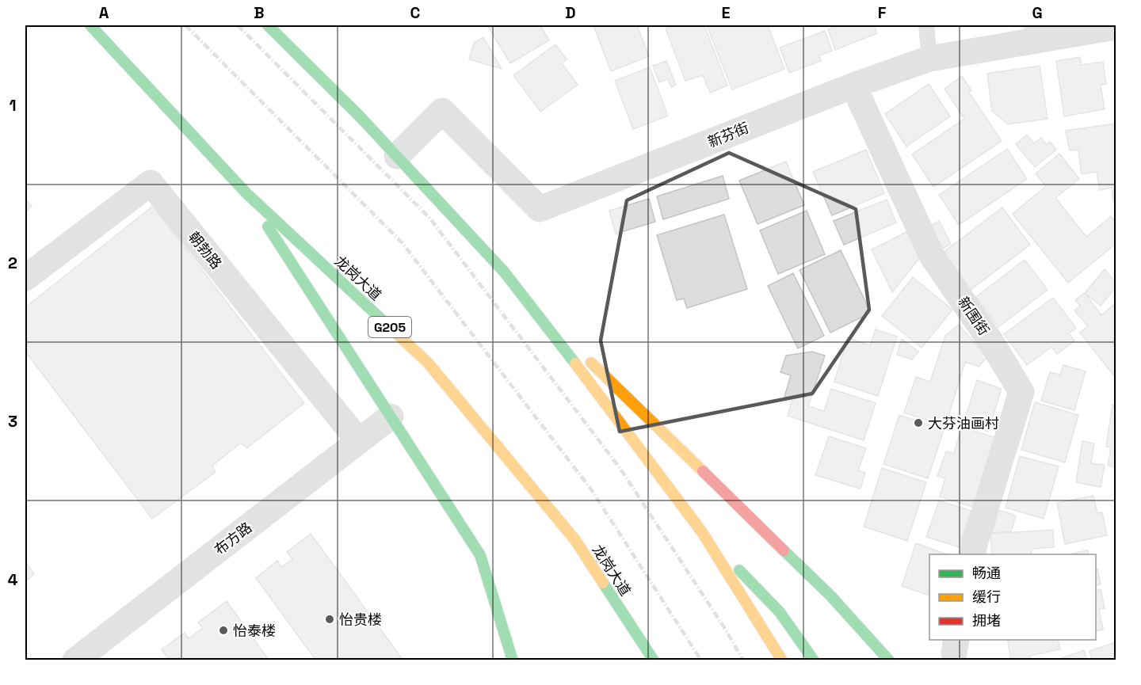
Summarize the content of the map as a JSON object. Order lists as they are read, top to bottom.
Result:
{
  "streets": {
    "highway": ["龙岗大道", "G205"],
    "street": [
      "新芬街",
      "朝勃路",
      "新围街",
      "布方路"
    ]
  },
  "crossings": [
    ["新芬街", "新围街"],
    ["朝勃路", "布方路"]
  ],
  "places": ["大芬油画村", "怡贵楼", "怡泰楼"],
  "legend": ["畅通", "缓行", "拥堵"],
  "grid": {
    "columns": [
      "A",
      "B",
      "C",
      "D",
      "E",
      "F",
      "G"
    ],
    "rows": [
      "1",
      "2",
      "3",
      "4"
    ]
  }
}
